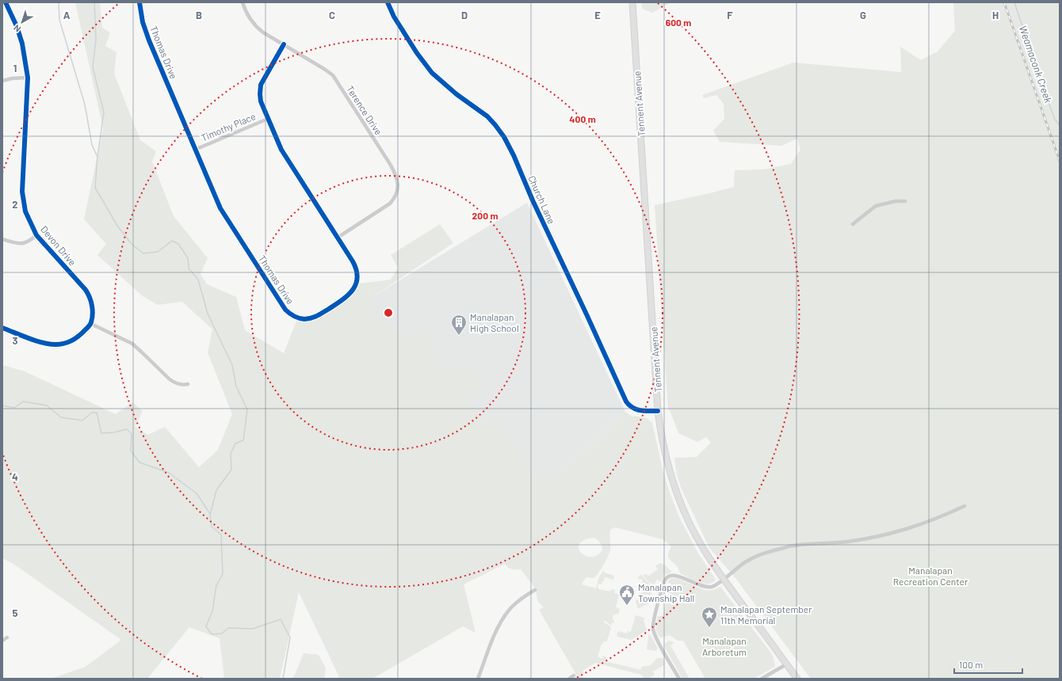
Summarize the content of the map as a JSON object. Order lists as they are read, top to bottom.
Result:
{
  "streets": {
    "main road": ["Tennent Avenue"],
    "street": [
      "Thomas Drive",
      "Terence Drive",
      "Timothy Place",
      "Church Lane",
      "Devon Drive"
    ]
  },
  "crossings": [
    ["Thomas Drive", "Terence Drive"],
    ["Thomas Drive", "Timothy Place"],
    ["Tennent Avenue", "Church Lane"]
  ],
  "water": ["Weamaconk Creek"],
  "parks": ["Manalapan Recreation Center", "Manalapan Arboretum"],
  "places": {
    "building": ["Manalapan High School"],
    "public building": ["Manalapan Township Hall"],
    "place": ["Manalapan September 11th Memorial"]
  },
  "scale_bar": "100 m",
  "north": "bottom left",
  "grid": {
    "columns": [
      "A",
      "B",
      "C",
      "D",
      "E",
      "F",
      "G",
      "H"
    ],
    "rows": [
      "1",
      "2",
      "3",
      "4",
      "5"
    ]
  },
  "rings": ["600 m", "400 m", "200 m"]
}
